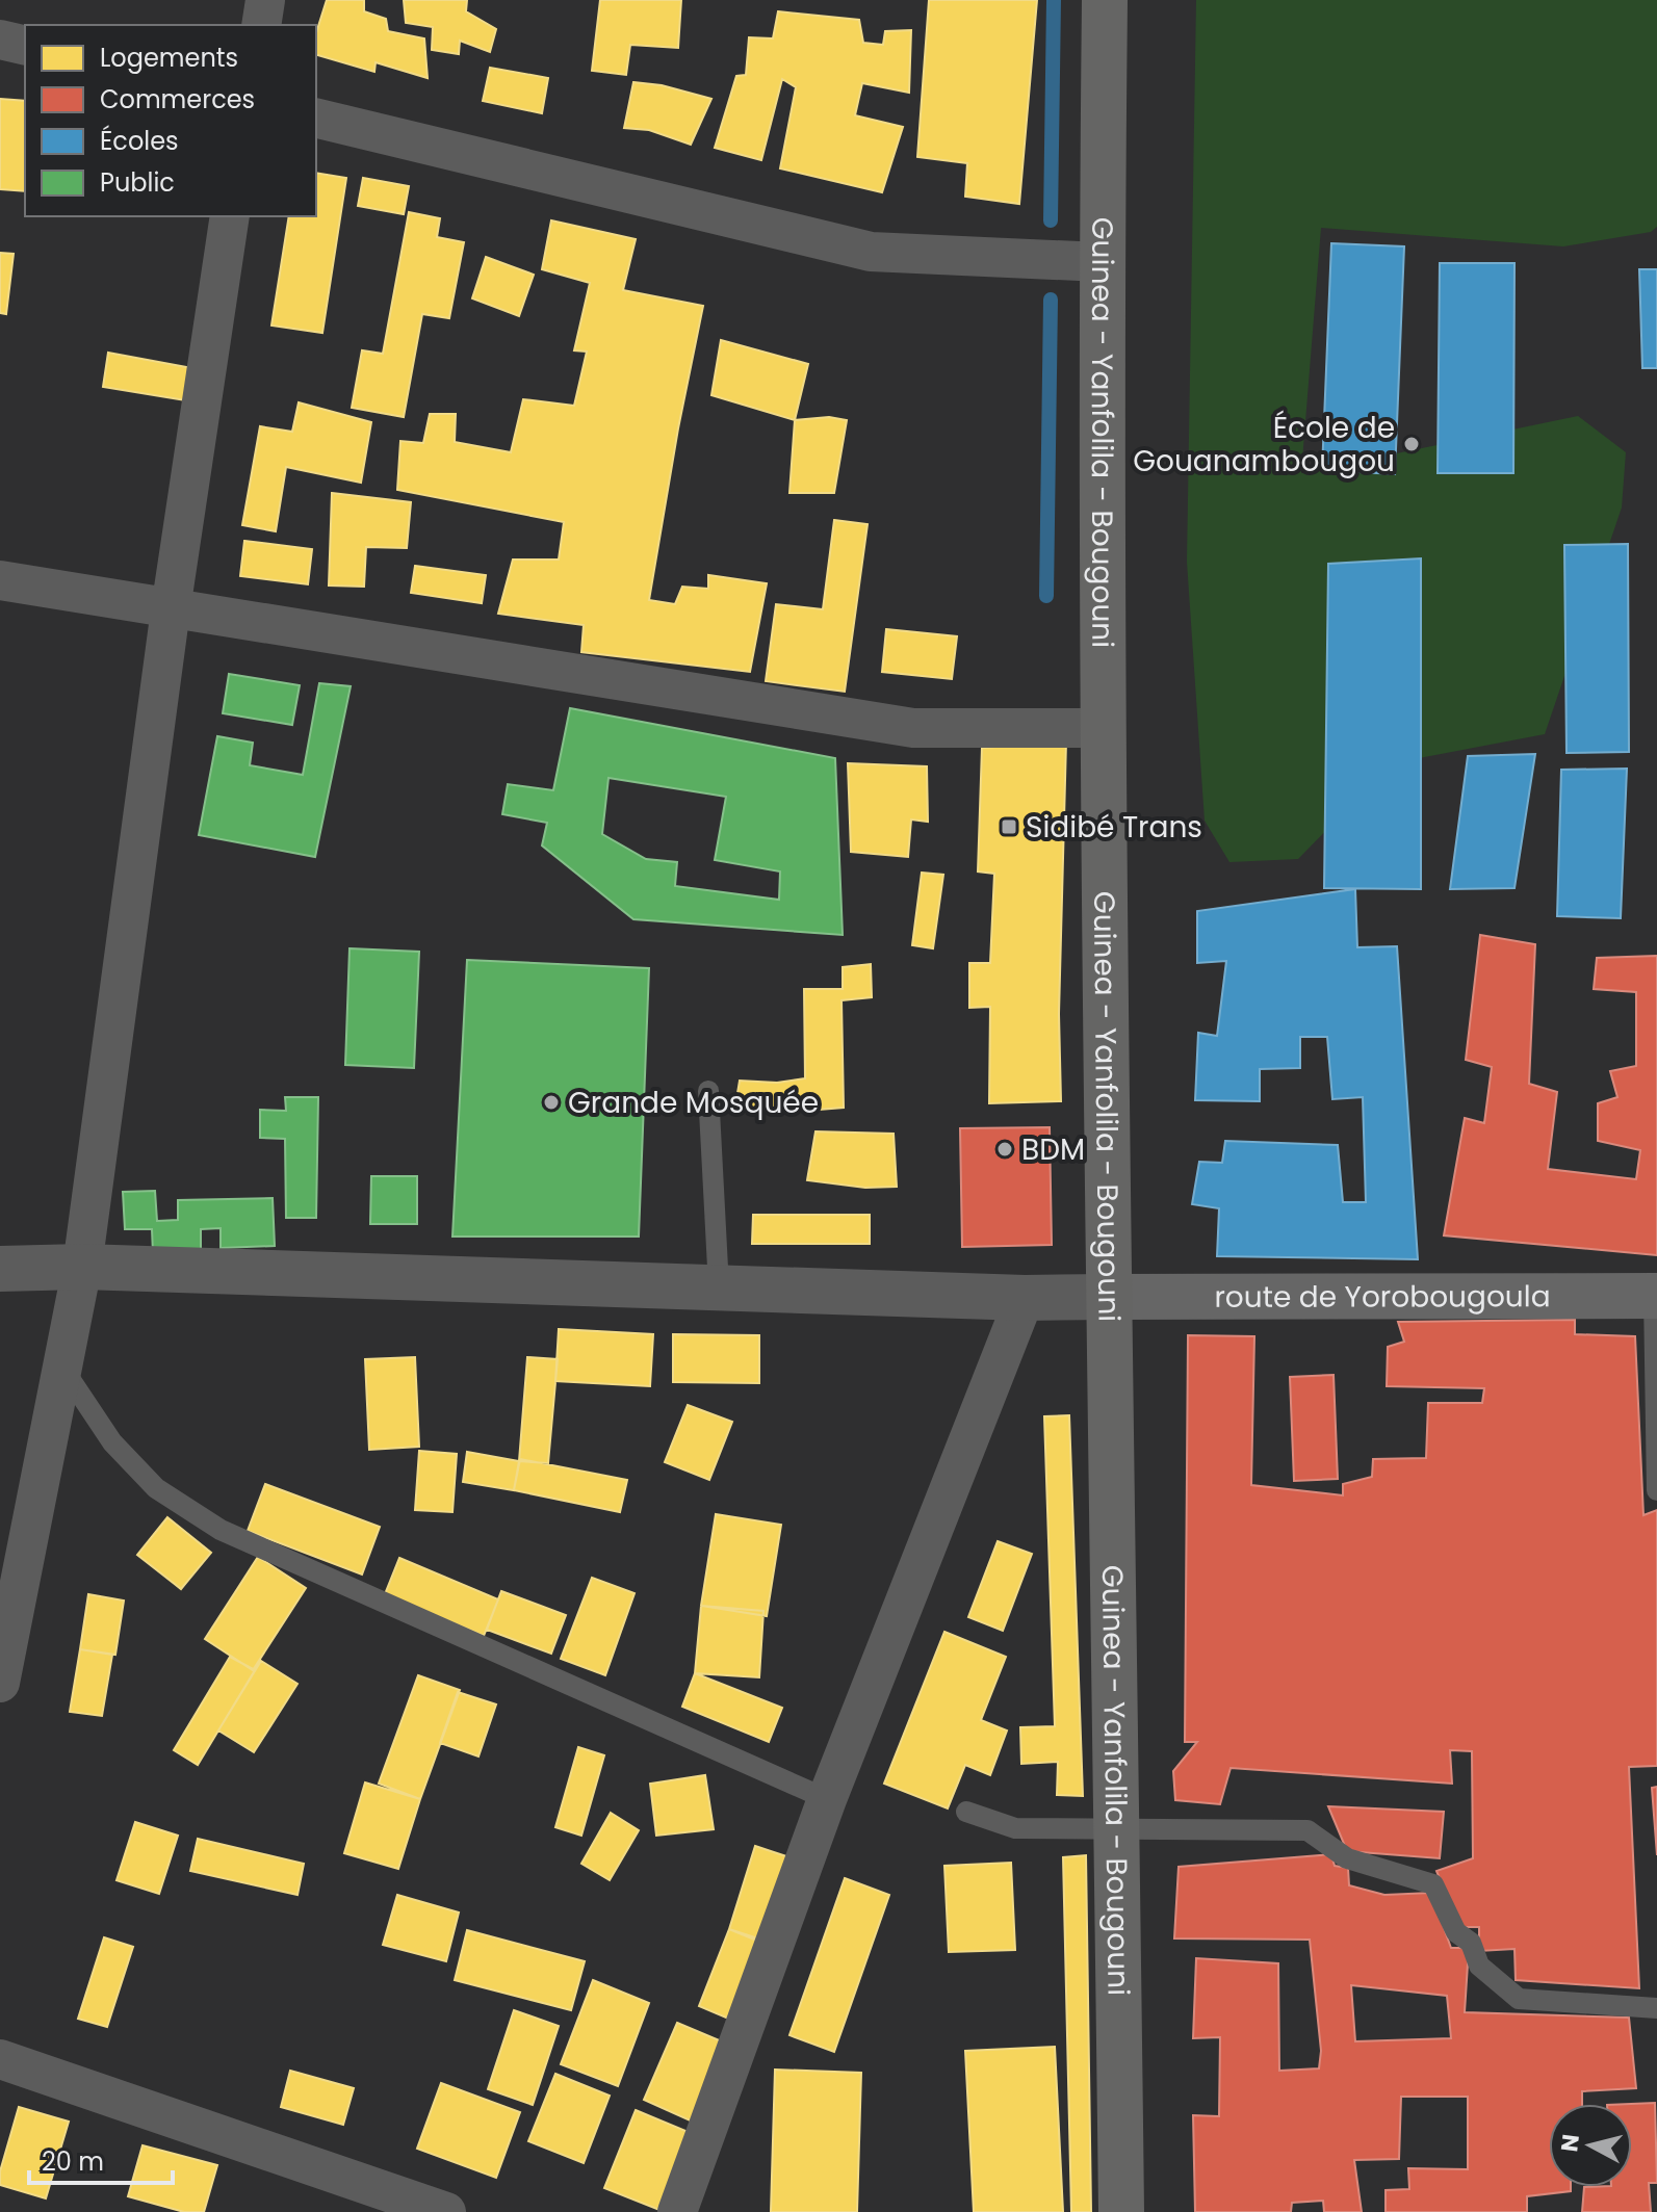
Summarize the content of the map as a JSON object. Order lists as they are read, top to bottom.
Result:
{
  "streets": {
    "main road": ["Guinea - Yanfolila - Bougouni", "route de Yorobougoula"]
  },
  "crossings": [
    ["Guinea - Yanfolila - Bougouni", "route de Yorobougoula"]
  ],
  "places": {
    "other": ["École de Gouanambougou", "Grande Mosquée", "BDM"],
    "transit": ["Sidibé Trans"]
  },
  "legend": [
    "Logements",
    "Commerces",
    "Écoles",
    "Public"
  ],
  "scale_bar": "20 m",
  "north": "left"
}
